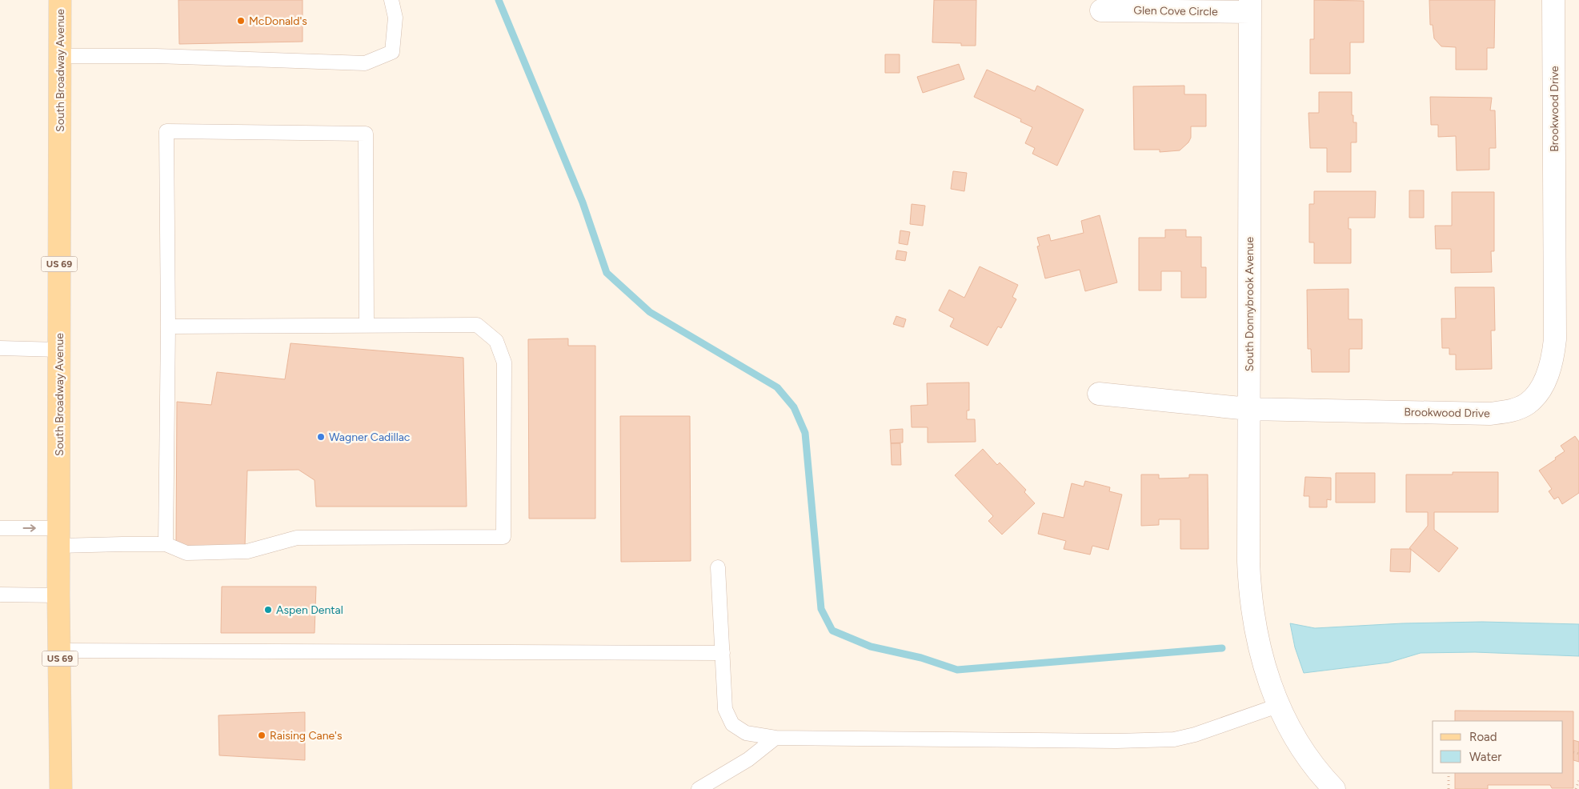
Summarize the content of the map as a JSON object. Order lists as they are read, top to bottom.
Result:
{
  "streets": {
    "main road": ["South Broadway Avenue", "US 69"],
    "street": ["Glen Cove Circle", "Brookwood Drive", "South Donnybrook Avenue"]
  },
  "crossings": [
    ["Glen Cove Circle", "South Donnybrook Avenue"],
    ["Brookwood Drive", "South Donnybrook Avenue"]
  ],
  "places": [
    "McDonald's",
    "Wagner Cadillac",
    "Aspen Dental",
    "Raising Cane's"
  ],
  "legend": ["Road", "Water"]
}
